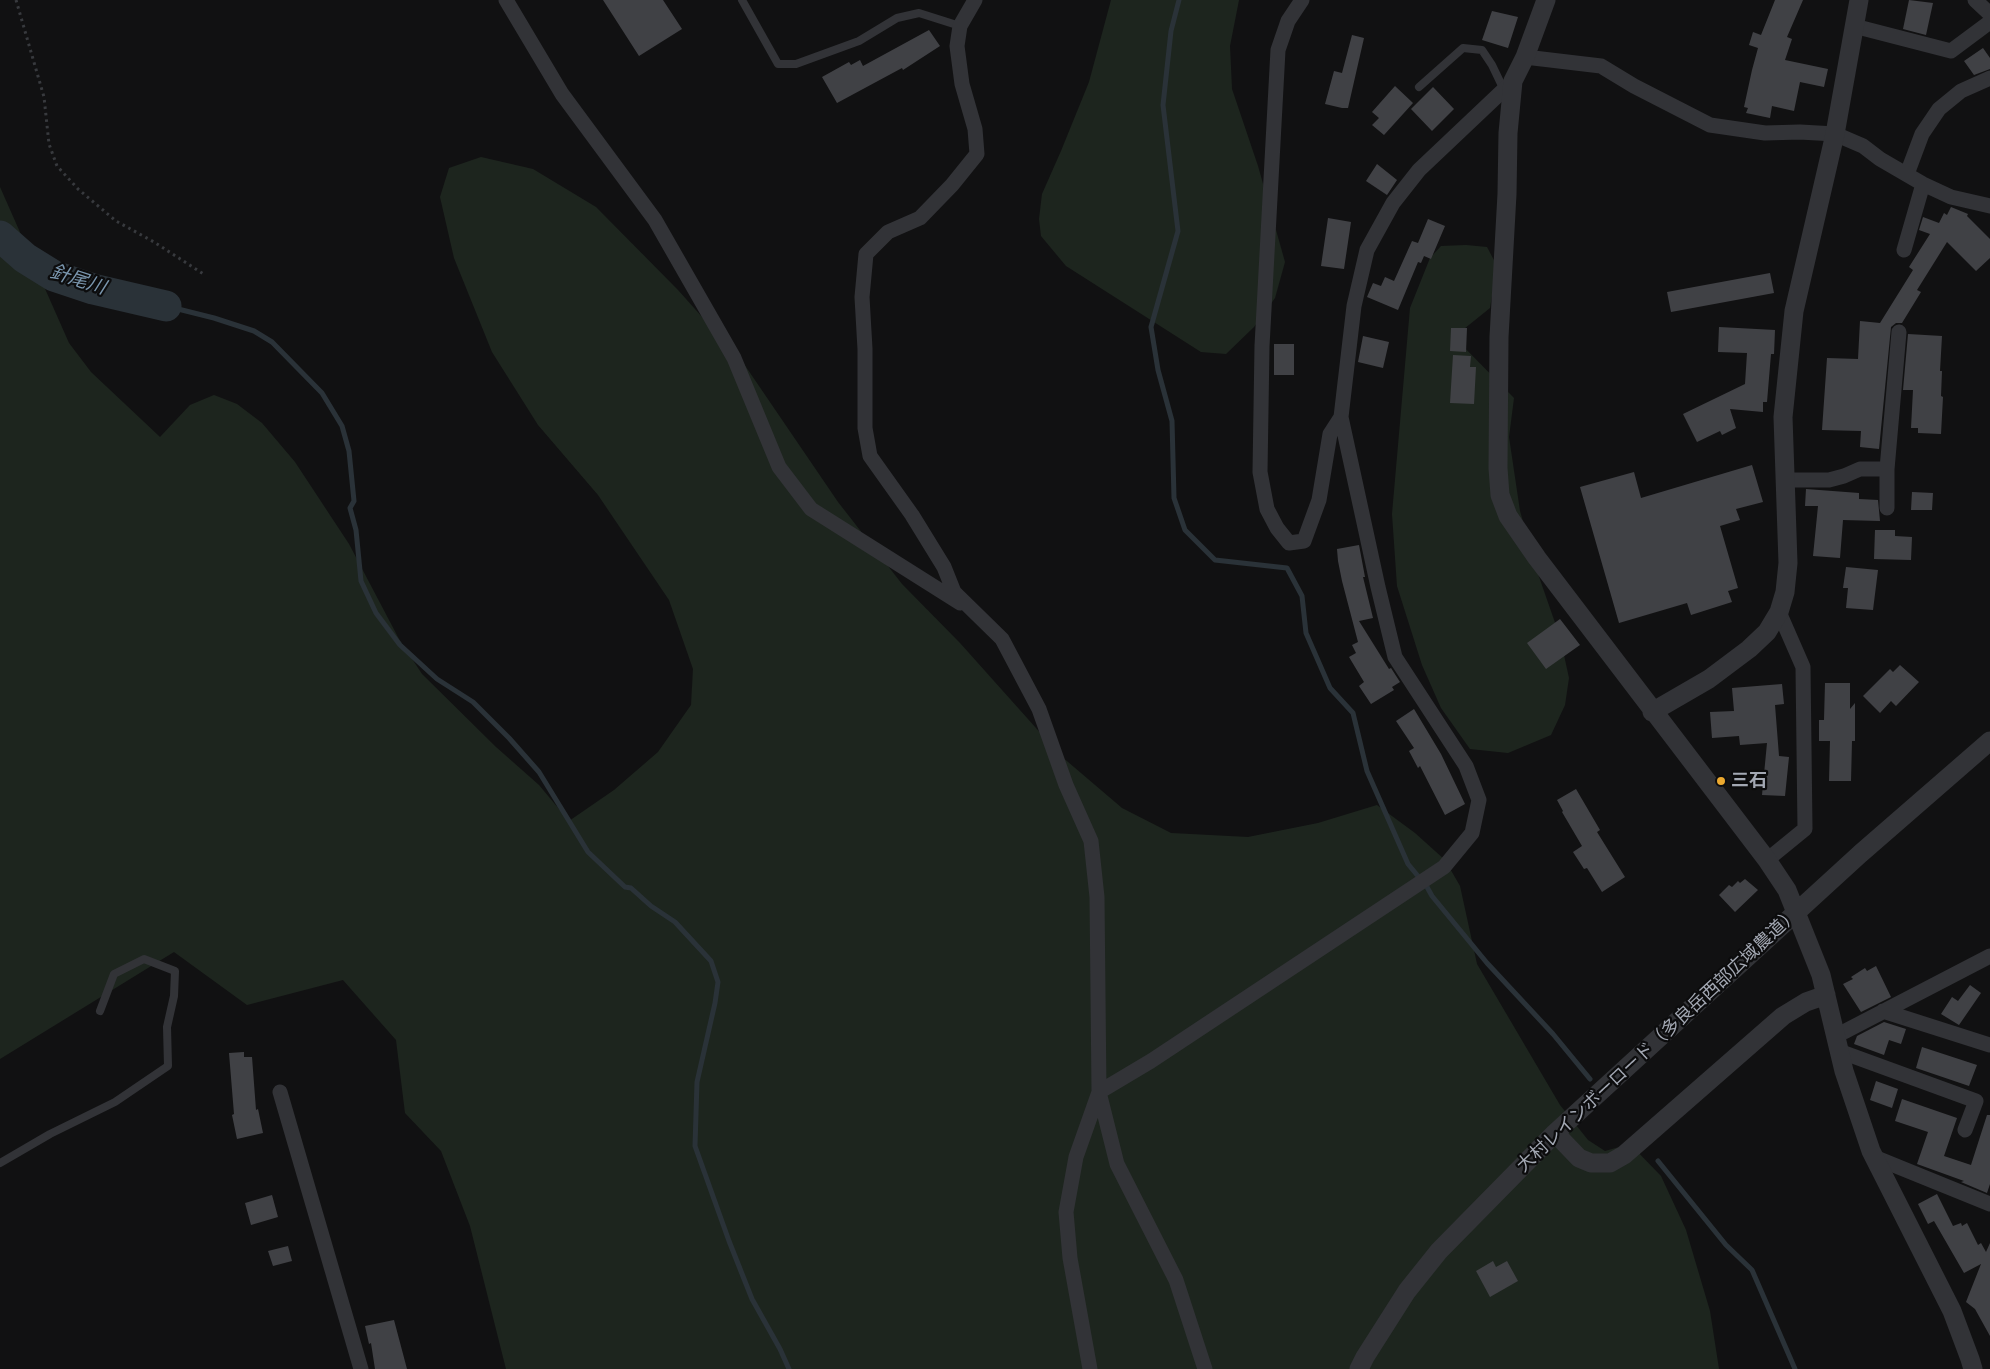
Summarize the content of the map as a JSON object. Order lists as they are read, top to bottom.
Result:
{
  "streets": {
    "street": ["大村レインボーロード（多良岳西部広域農道）"]
  },
  "water": ["針尾川"],
  "places": ["三石"]
}
